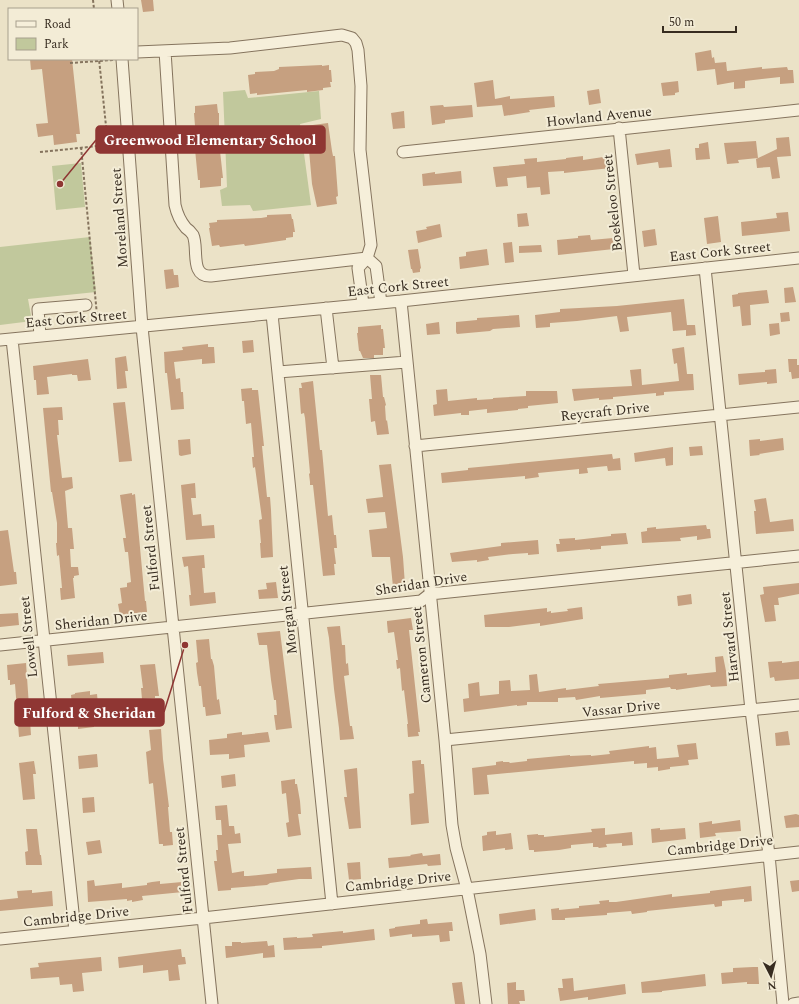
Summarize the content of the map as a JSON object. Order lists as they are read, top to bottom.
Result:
{
  "streets": {
    "street": [
      "Howland Avenue",
      "Boekeloo Street",
      "Moreland Street",
      "East Cork Street",
      "Reycraft Drive",
      "Fulford Street",
      "Sheridan Drive",
      "Morgan Street",
      "Lowell Street",
      "Harvard Street",
      "Cameron Street",
      "Vassar Drive",
      "Cambridge Drive"
    ]
  },
  "crossings": [
    ["Howland Avenue", "Boekeloo Street"],
    ["Boekeloo Street", "East Cork Street"],
    ["Moreland Street", "East Cork Street"],
    ["Moreland Street", "Fulford Street"],
    ["East Cork Street", "Fulford Street"],
    ["East Cork Street", "Morgan Street"],
    ["East Cork Street", "Lowell Street"],
    ["East Cork Street", "Harvard Street"],
    ["East Cork Street", "Cameron Street"],
    ["Reycraft Drive", "Harvard Street"],
    ["Reycraft Drive", "Cameron Street"],
    ["Fulford Street", "Sheridan Drive"],
    ["Fulford Street", "Cambridge Drive"],
    ["Sheridan Drive", "Morgan Street"],
    ["Sheridan Drive", "Lowell Street"],
    ["Sheridan Drive", "Harvard Street"],
    ["Sheridan Drive", "Cameron Street"],
    ["Morgan Street", "Cambridge Drive"],
    ["Lowell Street", "Cambridge Drive"],
    ["Harvard Street", "Vassar Drive"],
    ["Harvard Street", "Cambridge Drive"],
    ["Cameron Street", "Vassar Drive"],
    ["Cameron Street", "Cambridge Drive"]
  ],
  "places": ["Greenwood Elementary School", "Fulford & Sheridan"],
  "legend": ["Road", "Park"],
  "scale_bar": "50 m",
  "north": "bottom"
}
